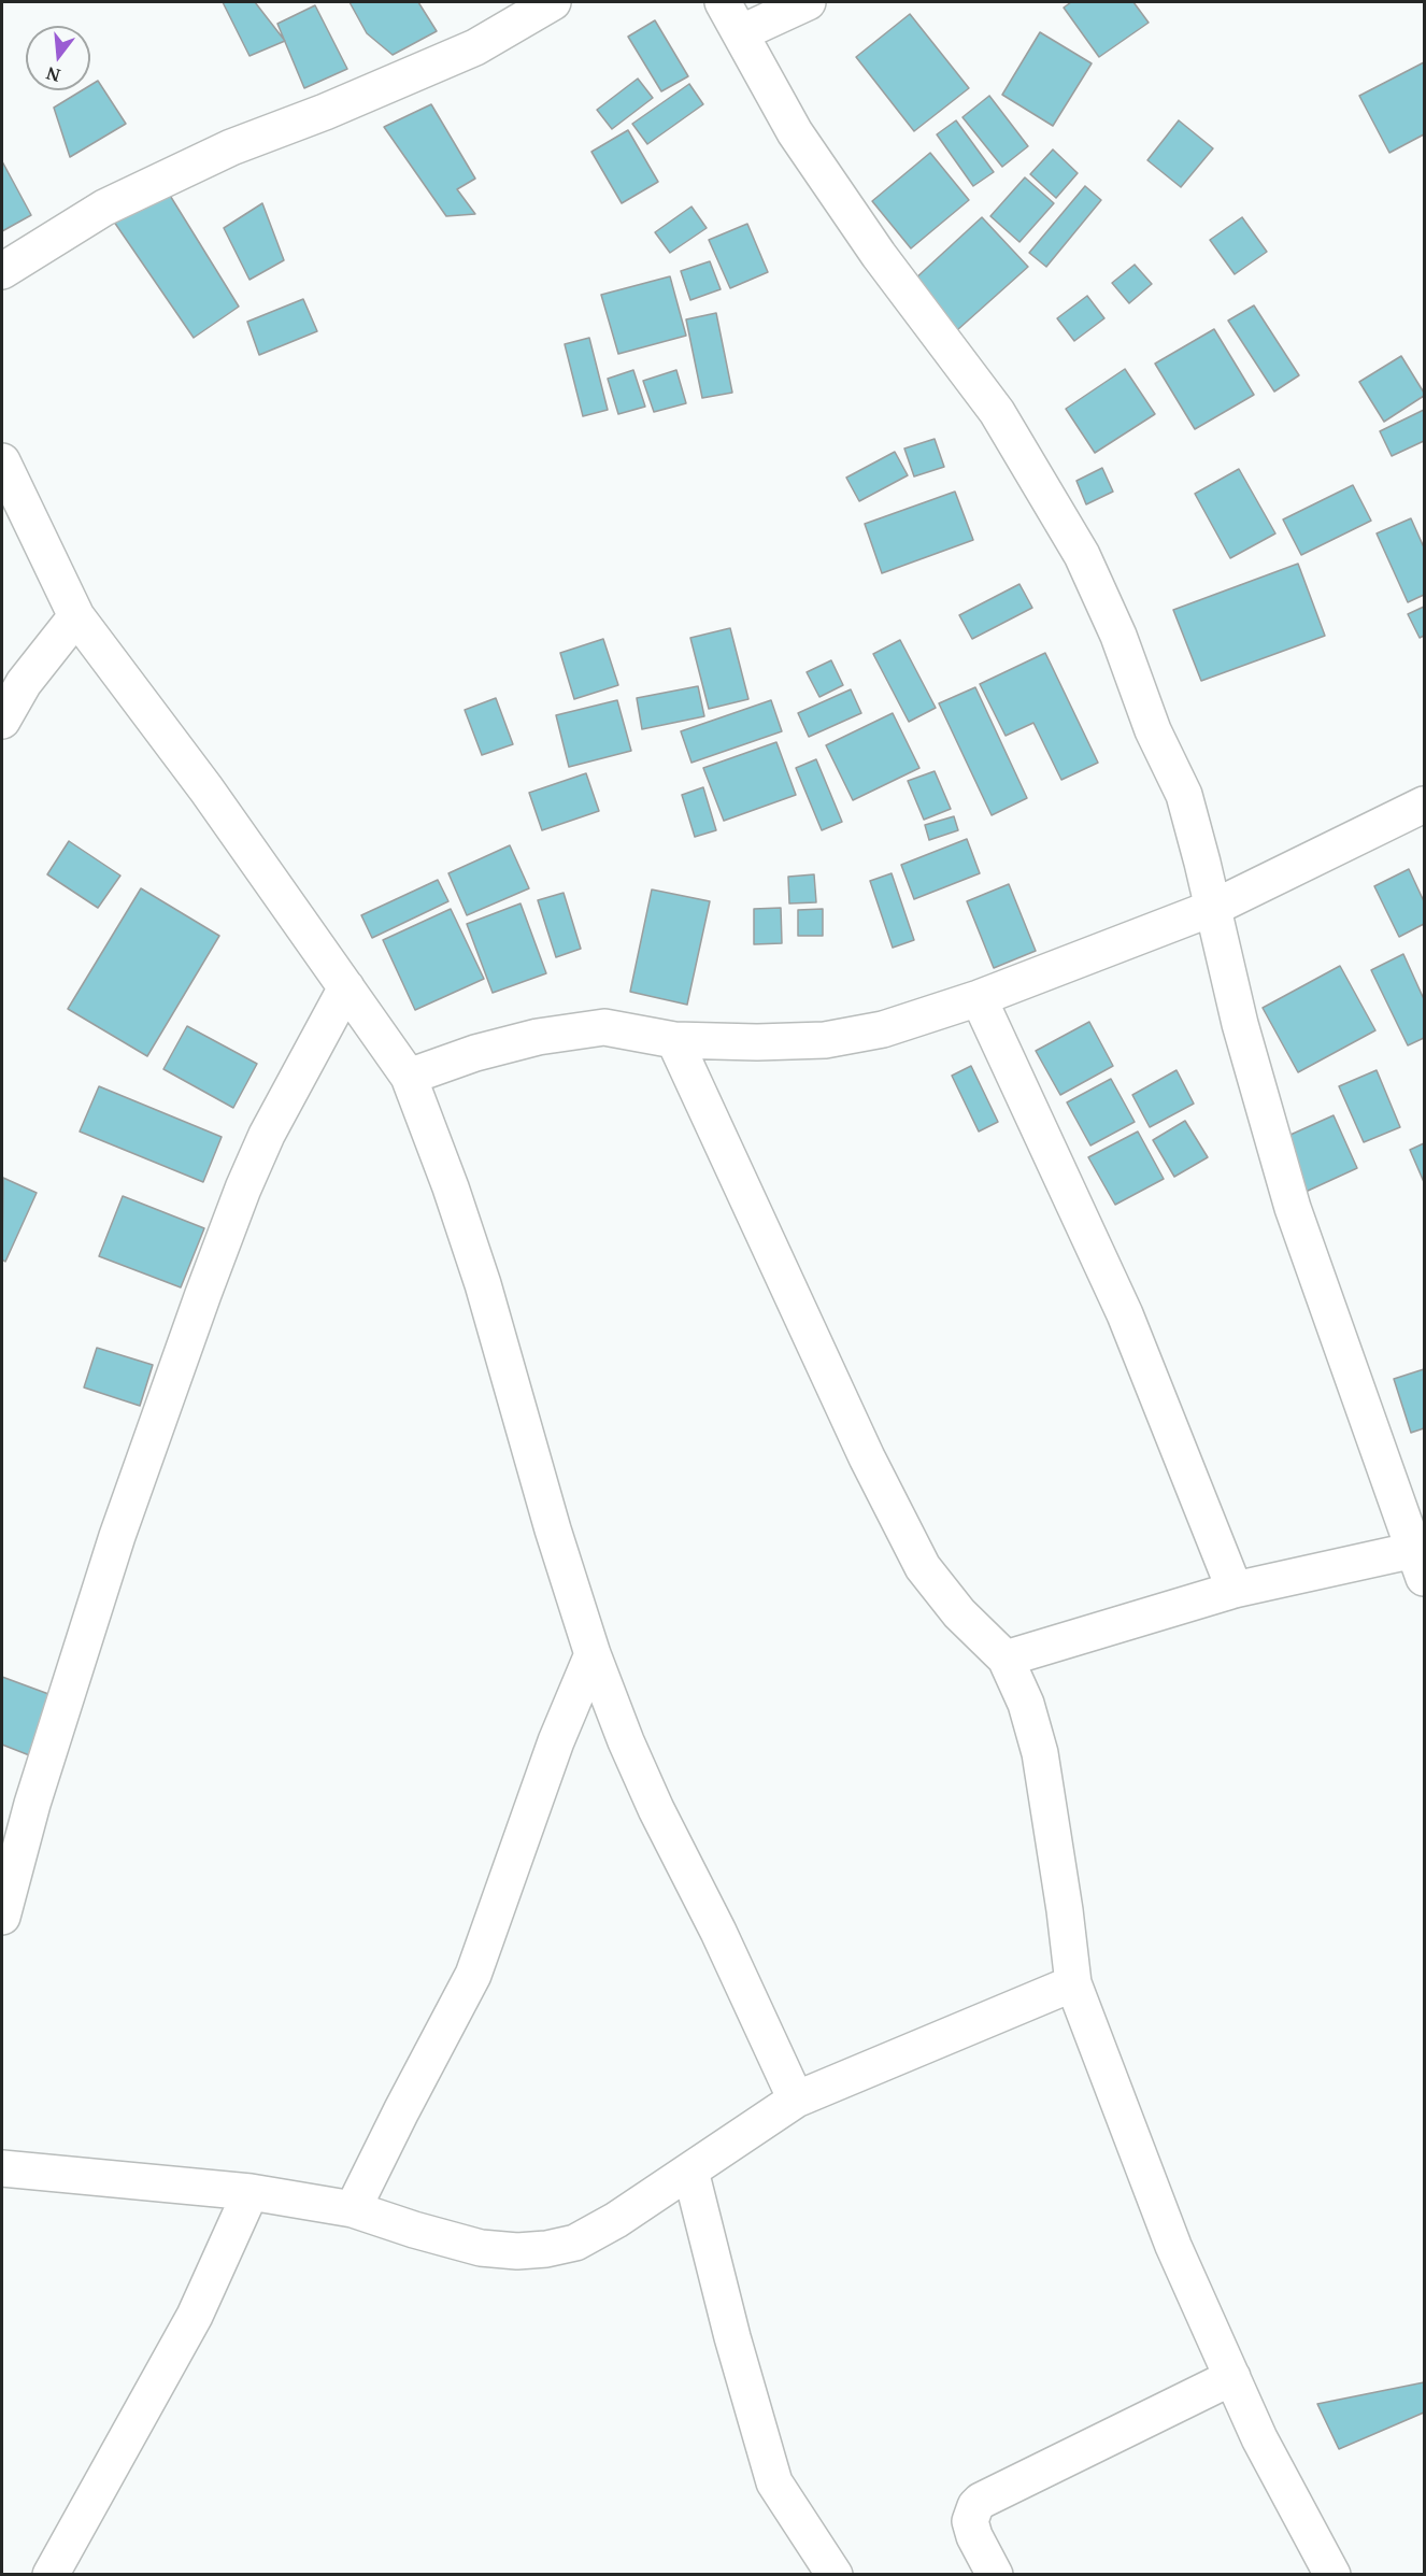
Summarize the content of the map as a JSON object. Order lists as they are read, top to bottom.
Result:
{
  "north": "bottom"
}
